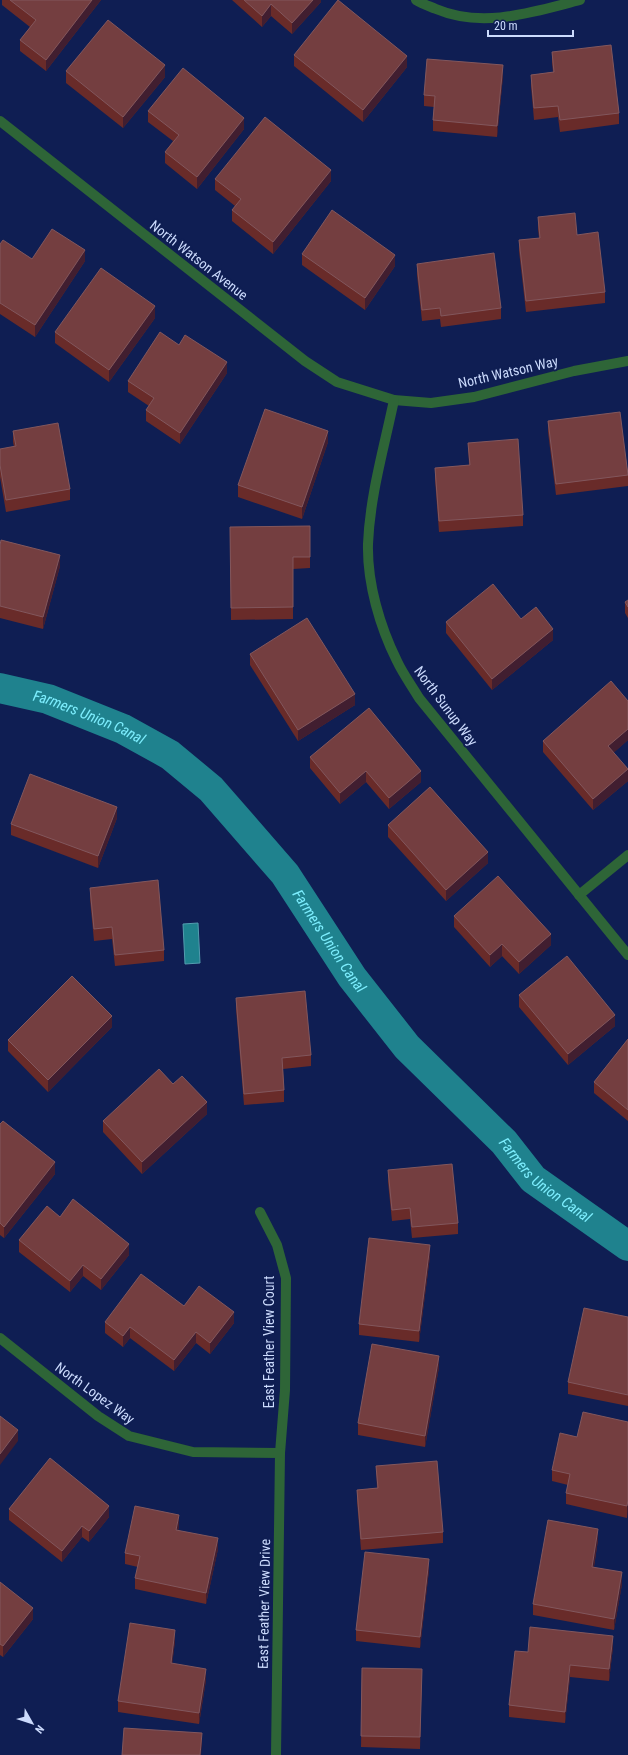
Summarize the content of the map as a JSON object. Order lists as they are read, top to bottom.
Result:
{
  "streets": {
    "street": [
      "North Watson Avenue",
      "North Watson Way",
      "North Sunup Way",
      "East Feather View Court",
      "North Lopez Way",
      "East Feather View Drive"
    ]
  },
  "crossings": [
    ["North Watson Avenue", "North Watson Way"],
    ["North Watson Avenue", "North Sunup Way"],
    ["North Watson Way", "North Sunup Way"],
    ["East Feather View Court", "North Lopez Way"],
    ["East Feather View Court", "East Feather View Drive"],
    ["North Lopez Way", "East Feather View Drive"]
  ],
  "water": ["Farmers Union Canal"],
  "scale_bar": "20 m",
  "north": "bottom right"
}
